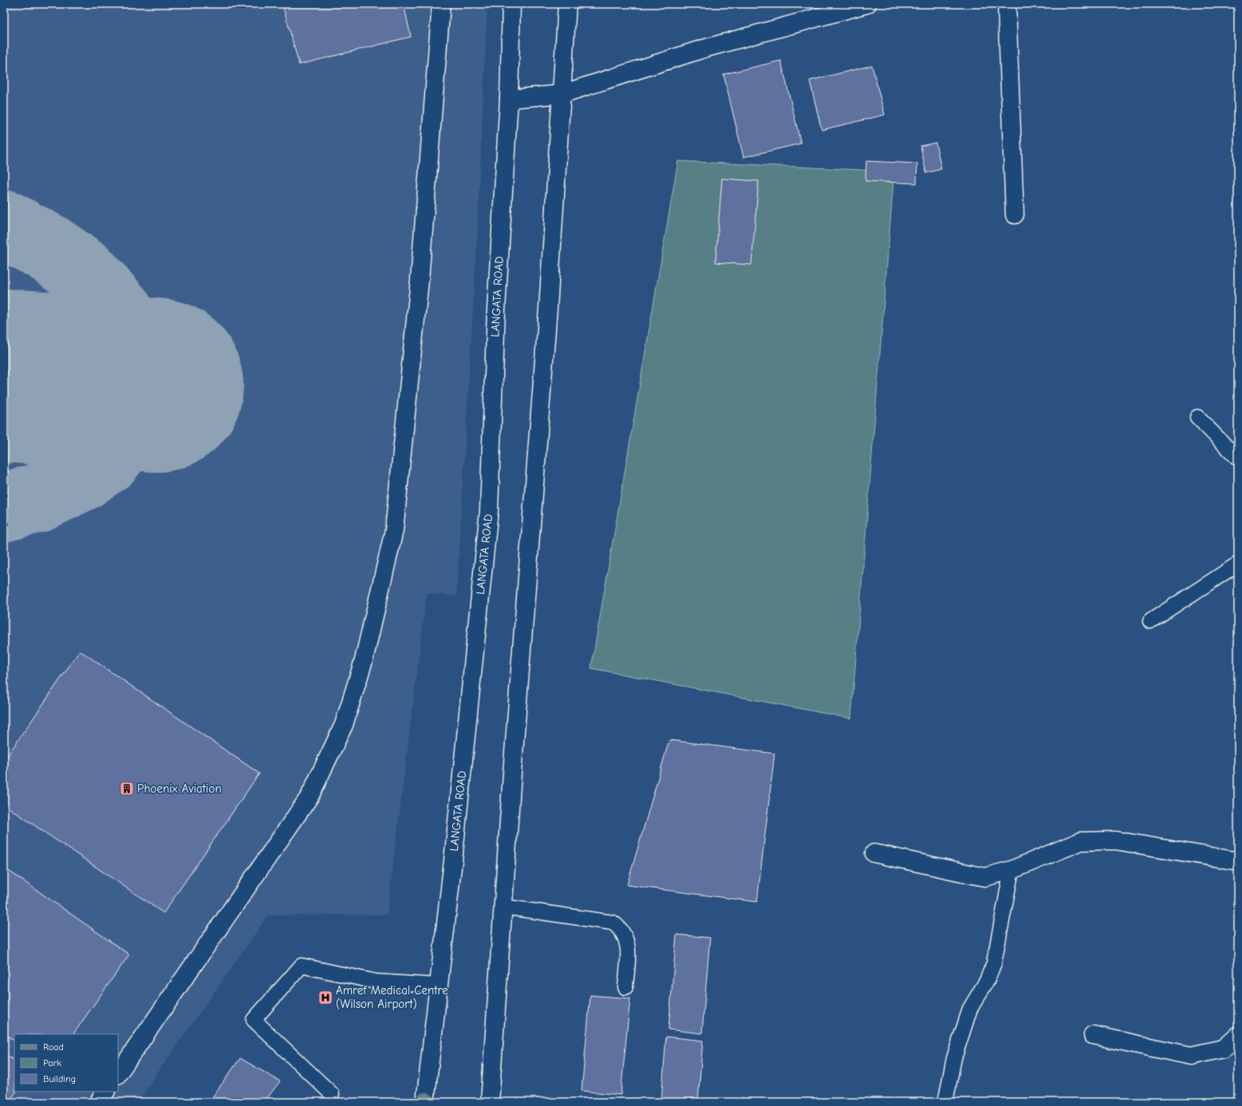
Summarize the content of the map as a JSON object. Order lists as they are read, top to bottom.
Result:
{
  "streets": {
    "street": ["LANGATA ROAD"]
  },
  "places": {
    "building": ["Phoenix Aviation"],
    "hospital": ["Amref Medical Centre (Wilson Airport)"]
  },
  "legend": ["Road", "Park", "Building"]
}
